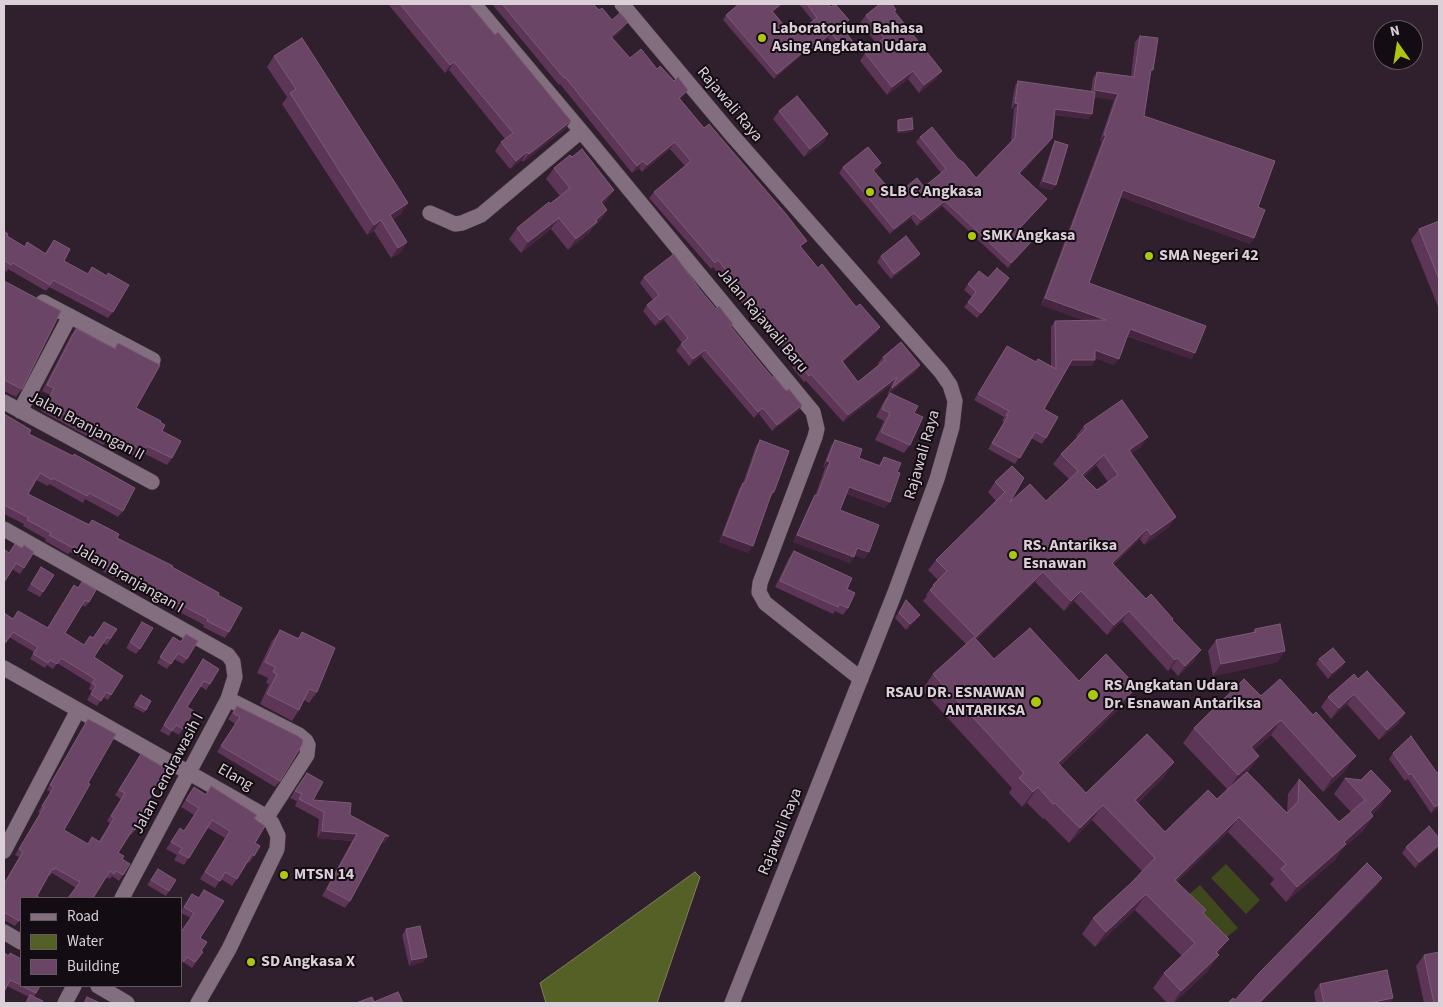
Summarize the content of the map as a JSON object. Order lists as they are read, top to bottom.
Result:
{
  "streets": {
    "street": [
      "Rajawali Raya",
      "Jalan Rajawali Baru",
      "Jalan Branjangan II",
      "Jalan Branjangan I",
      "Jalan Cendrawasih I",
      "Elang"
    ]
  },
  "crossings": [
    ["Rajawali Raya", "Jalan Rajawali Baru"],
    ["Jalan Branjangan I", "Jalan Cendrawasih I"],
    ["Jalan Cendrawasih I", "Elang"]
  ],
  "places": [
    "Laboratorium Bahasa Asing Angkatan Udara",
    "SLB C Angkasa",
    "SMK Angkasa",
    "SMA Negeri 42",
    "RS. Antariksa Esnawan",
    "RS Angkatan Udara Dr. Esnawan Antariksa",
    "RSAU DR. ESNAWAN ANTARIKSA",
    "MTSN 14",
    "SD Angkasa X"
  ],
  "legend": ["Road", "Water", "Building"],
  "north": "top"
}
